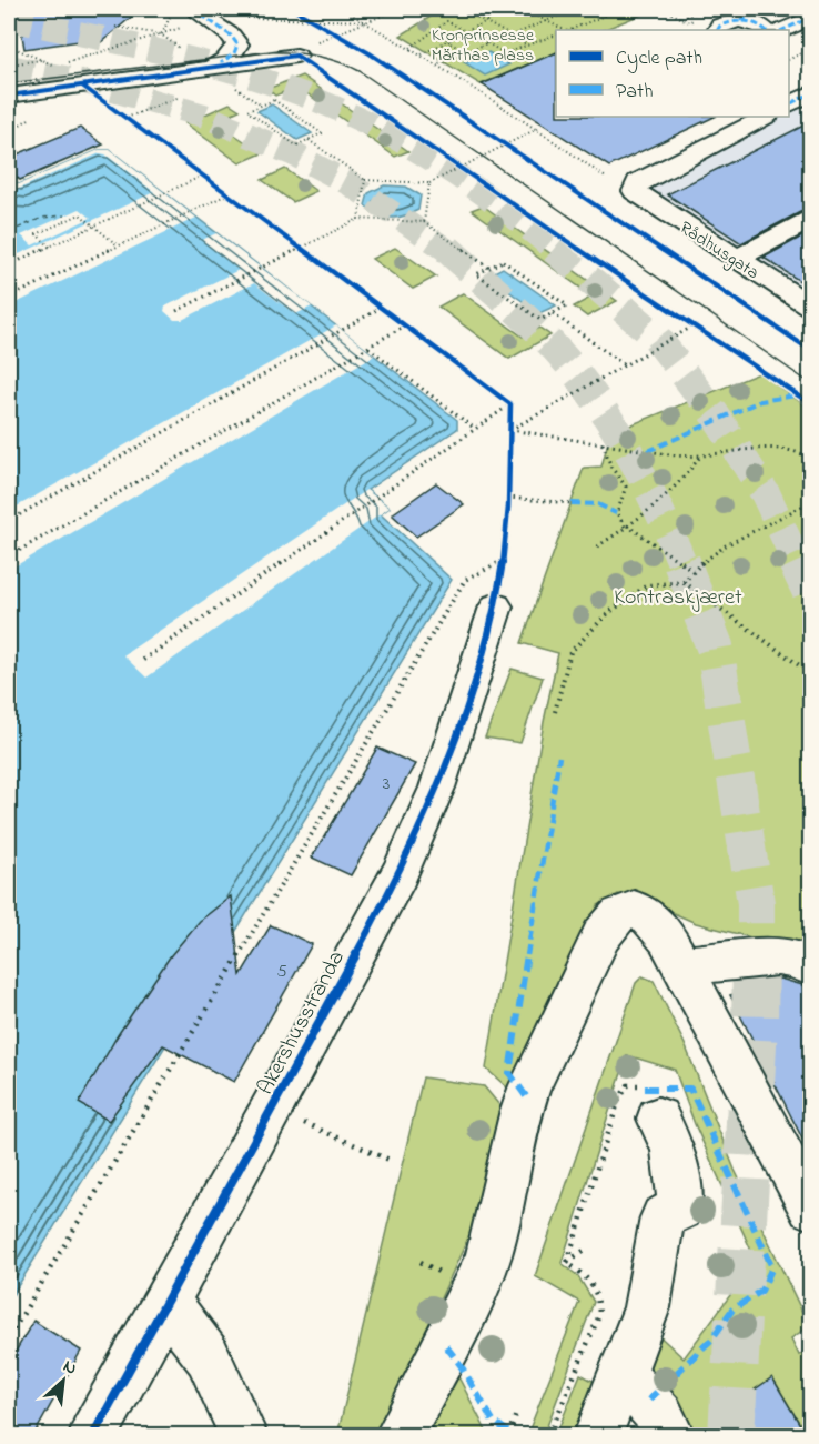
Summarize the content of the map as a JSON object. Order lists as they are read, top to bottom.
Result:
{
  "streets": {
    "street": ["Rådhusgata", "Akershusstranda"]
  },
  "parks": ["Kronprinsesse Märthas plass", "Kontraskjæret"],
  "house_numbers": ["3", "5"],
  "legend": ["Cycle path", "Path"],
  "north": "top right"
}
